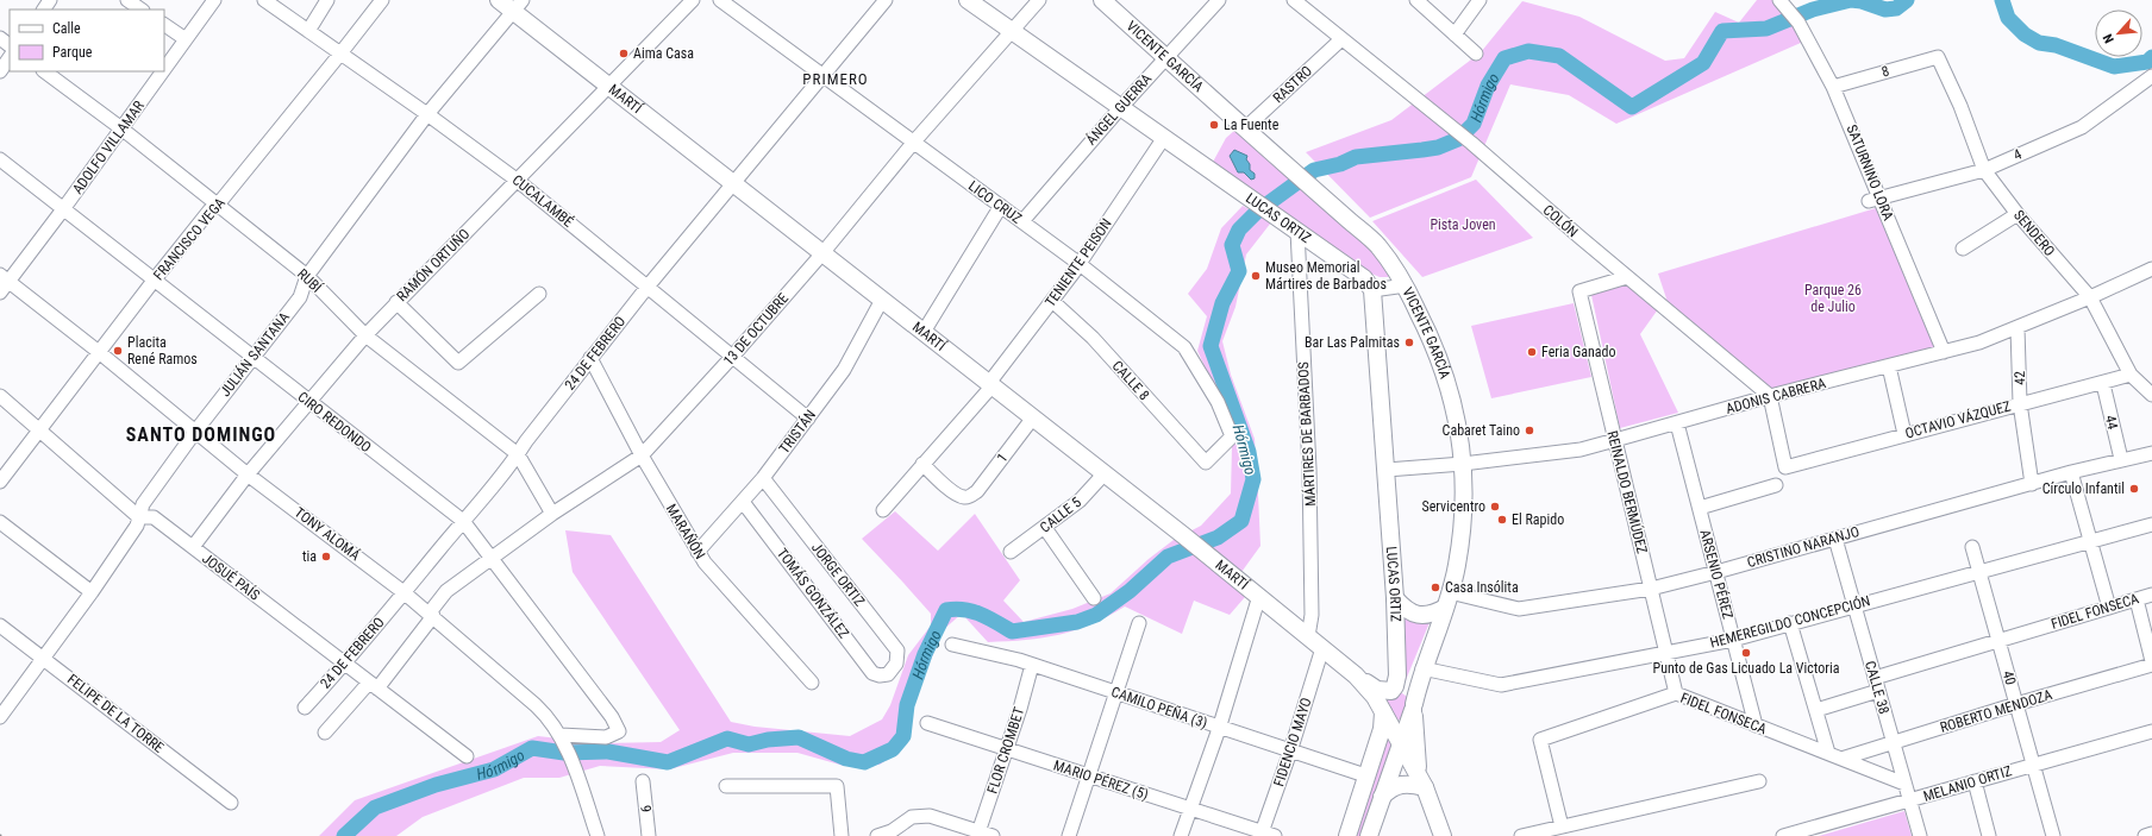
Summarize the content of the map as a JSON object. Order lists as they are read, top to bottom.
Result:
{
  "streets": {
    "main road": ["VICENTE GARCÍA", "MARTÍ", "LUCAS ORTIZ"],
    "street": [
      "8",
      "RASTRO",
      "ÁNGEL GUERRA",
      "ADOLFO VILLAMAR",
      "4",
      "SATURNINO LORA",
      "CUCALAMBÉ",
      "LICO CRUZ",
      "COLÓN",
      "SENDERO",
      "FRANCISCO VEGA",
      "TENIENTE PEISON",
      "RAMÓN ORTUÑO",
      "RUBÍ",
      "13 DE OCTUBRE",
      "24 DE FEBRERO",
      "JULIÁN SANTANA",
      "42",
      "CALLE 8",
      "ADONIS CABRERA",
      "OCTAVIO VÁZQUEZ",
      "CIRO REDONDO",
      "44",
      "TRISTÁN",
      "MÁRTIRES DE BARBADOS",
      "1",
      "REINALDO BERMÚDEZ",
      "CALLE 5",
      "MARAÑÓN",
      "TONY ALOMÁ",
      "CRISTINO NARANJO",
      "JORGE ORTIZ",
      "ARSENIO PÉREZ",
      "JOSUÉ PAÍS",
      "TOMÁS GONZÁLEZ",
      "FIDEL FONSECA",
      "HEMEREGILDO CONCEPCIÓN",
      "40",
      "CALLE 38",
      "CAMILO PEÑA (3)",
      "ROBERTO MENDOZA",
      "FELIPE DE LA TORRE",
      "FIDENCIO MAYO",
      "FLOR CROMBET",
      "MARIO PÉREZ (5)",
      "MELANIO ORTIZ",
      "6"
    ]
  },
  "crossings": [
    ["VICENTE GARCÍA", "RASTRO"],
    ["VICENTE GARCÍA", "MARTÍ"],
    ["VICENTE GARCÍA", "ÁNGEL GUERRA"],
    ["VICENTE GARCÍA", "LUCAS ORTIZ"],
    ["VICENTE GARCÍA", "ADONIS CABRERA"],
    ["VICENTE GARCÍA", "CRISTINO NARANJO"],
    ["VICENTE GARCÍA", "HEMEREGILDO CONCEPCIÓN"],
    ["8", "SATURNINO LORA"],
    ["8", "SENDERO"],
    ["RASTRO", "COLÓN"],
    ["MARTÍ", "LUCAS ORTIZ"],
    ["MARTÍ", "TENIENTE PEISON"],
    ["MARTÍ", "RAMÓN ORTUÑO"],
    ["MARTÍ", "13 DE OCTUBRE"],
    ["MARTÍ", "24 DE FEBRERO"],
    ["MARTÍ", "JULIÁN SANTANA"],
    ["MARTÍ", "TRISTÁN"],
    ["MARTÍ", "MÁRTIRES DE BARBADOS"],
    ["MARTÍ", "1"],
    ["MARTÍ", "CALLE 5"],
    ["MARTÍ", "FIDENCIO MAYO"],
    ["ÁNGEL GUERRA", "LICO CRUZ"],
    ["ÁNGEL GUERRA", "LUCAS ORTIZ"],
    ["ADOLFO VILLAMAR", "RUBÍ"],
    ["ADOLFO VILLAMAR", "CIRO REDONDO"],
    ["ADOLFO VILLAMAR", "TONY ALOMÁ"],
    ["4", "SATURNINO LORA"],
    ["4", "SENDERO"],
    ["SATURNINO LORA", "ADONIS CABRERA"],
    ["CUCALAMBÉ", "FRANCISCO VEGA"],
    ["CUCALAMBÉ", "RAMÓN ORTUÑO"],
    ["CUCALAMBÉ", "13 DE OCTUBRE"],
    ["CUCALAMBÉ", "24 DE FEBRERO"],
    ["CUCALAMBÉ", "JULIÁN SANTANA"],
    ["CUCALAMBÉ", "TRISTÁN"],
    ["LICO CRUZ", "TENIENTE PEISON"],
    ["LICO CRUZ", "13 DE OCTUBRE"],
    ["LICO CRUZ", "24 DE FEBRERO"],
    ["LICO CRUZ", "CALLE 8"],
    ["LUCAS ORTIZ", "TENIENTE PEISON"],
    ["LUCAS ORTIZ", "13 DE OCTUBRE"],
    ["LUCAS ORTIZ", "ADONIS CABRERA"],
    ["LUCAS ORTIZ", "MÁRTIRES DE BARBADOS"],
    ["COLÓN", "ADONIS CABRERA"],
    ["COLÓN", "OCTAVIO VÁZQUEZ"],
    ["COLÓN", "REINALDO BERMÚDEZ"],
    ["SENDERO", "ADONIS CABRERA"],
    ["SENDERO", "OCTAVIO VÁZQUEZ"],
    ["FRANCISCO VEGA", "RUBÍ"],
    ["FRANCISCO VEGA", "CIRO REDONDO"],
    ["FRANCISCO VEGA", "TONY ALOMÁ"],
    ["FRANCISCO VEGA", "JOSUÉ PAÍS"],
    ["TENIENTE PEISON", "CALLE 8"],
    ["TENIENTE PEISON", "1"],
    ["RAMÓN ORTUÑO", "RUBÍ"],
    ["RAMÓN ORTUÑO", "CIRO REDONDO"],
    ["RAMÓN ORTUÑO", "TONY ALOMÁ"],
    ["RAMÓN ORTUÑO", "JOSUÉ PAÍS"],
    ["RUBÍ", "13 DE OCTUBRE"],
    ["RUBÍ", "24 DE FEBRERO"],
    ["RUBÍ", "JULIÁN SANTANA"],
    ["13 DE OCTUBRE", "CIRO REDONDO"],
    ["13 DE OCTUBRE", "MARAÑÓN"],
    ["13 DE OCTUBRE", "TONY ALOMÁ"],
    ["13 DE OCTUBRE", "JOSUÉ PAÍS"],
    ["24 DE FEBRERO", "CIRO REDONDO"],
    ["24 DE FEBRERO", "MARAÑÓN"],
    ["24 DE FEBRERO", "TONY ALOMÁ"],
    ["24 DE FEBRERO", "JOSUÉ PAÍS"],
    ["JULIÁN SANTANA", "CIRO REDONDO"],
    ["JULIÁN SANTANA", "TONY ALOMÁ"],
    ["JULIÁN SANTANA", "JOSUÉ PAÍS"],
    ["JULIÁN SANTANA", "FELIPE DE LA TORRE"],
    ["42", "ADONIS CABRERA"],
    ["42", "OCTAVIO VÁZQUEZ"],
    ["42", "CRISTINO NARANJO"],
    ["ADONIS CABRERA", "OCTAVIO VÁZQUEZ"],
    ["ADONIS CABRERA", "REINALDO BERMÚDEZ"],
    ["ADONIS CABRERA", "ARSENIO PÉREZ"],
    ["OCTAVIO VÁZQUEZ", "44"],
    ["CIRO REDONDO", "TONY ALOMÁ"],
    ["44", "CRISTINO NARANJO"],
    ["TRISTÁN", "MARAÑÓN"],
    ["TRISTÁN", "JORGE ORTIZ"],
    ["TRISTÁN", "TOMÁS GONZÁLEZ"],
    ["REINALDO BERMÚDEZ", "CRISTINO NARANJO"],
    ["REINALDO BERMÚDEZ", "FIDEL FONSECA"],
    ["REINALDO BERMÚDEZ", "HEMEREGILDO CONCEPCIÓN"],
    ["CRISTINO NARANJO", "ARSENIO PÉREZ"],
    ["CRISTINO NARANJO", "CALLE 38"],
    ["JORGE ORTIZ", "TOMÁS GONZÁLEZ"],
    ["ARSENIO PÉREZ", "FIDEL FONSECA"],
    ["ARSENIO PÉREZ", "HEMEREGILDO CONCEPCIÓN"],
    ["FIDEL FONSECA", "40"],
    ["FIDEL FONSECA", "CALLE 38"],
    ["FIDEL FONSECA", "ROBERTO MENDOZA"],
    ["HEMEREGILDO CONCEPCIÓN", "40"],
    ["HEMEREGILDO CONCEPCIÓN", "CALLE 38"],
    ["40", "ROBERTO MENDOZA"],
    ["40", "MELANIO ORTIZ"],
    ["CALLE 38", "ROBERTO MENDOZA"],
    ["CALLE 38", "MELANIO ORTIZ"],
    ["CAMILO PEÑA (3)", "FIDENCIO MAYO"],
    ["CAMILO PEÑA (3)", "FLOR CROMBET"],
    ["FIDENCIO MAYO", "MARIO PÉREZ (5)"],
    ["FLOR CROMBET", "MARIO PÉREZ (5)"]
  ],
  "districts": ["PRIMERO", "SANTO DOMINGO"],
  "water": ["Hórmigo"],
  "parks": ["Pista Joven", "Parque 26 de Julio"],
  "places": [
    "Aima Casa",
    "La Fuente",
    "Museo Memorial Mártires de Barbados",
    "Bar Las Palmitas",
    "Placita René Ramos",
    "Feria Ganado",
    "Cabaret Taino",
    "Círculo Infantil",
    "Servicentro",
    "El Rapido",
    "tia",
    "Casa Insólita",
    "Punto de Gas Licuado La Victoria"
  ],
  "legend": ["Calle", "Parque"],
  "north": "bottom left"
}
